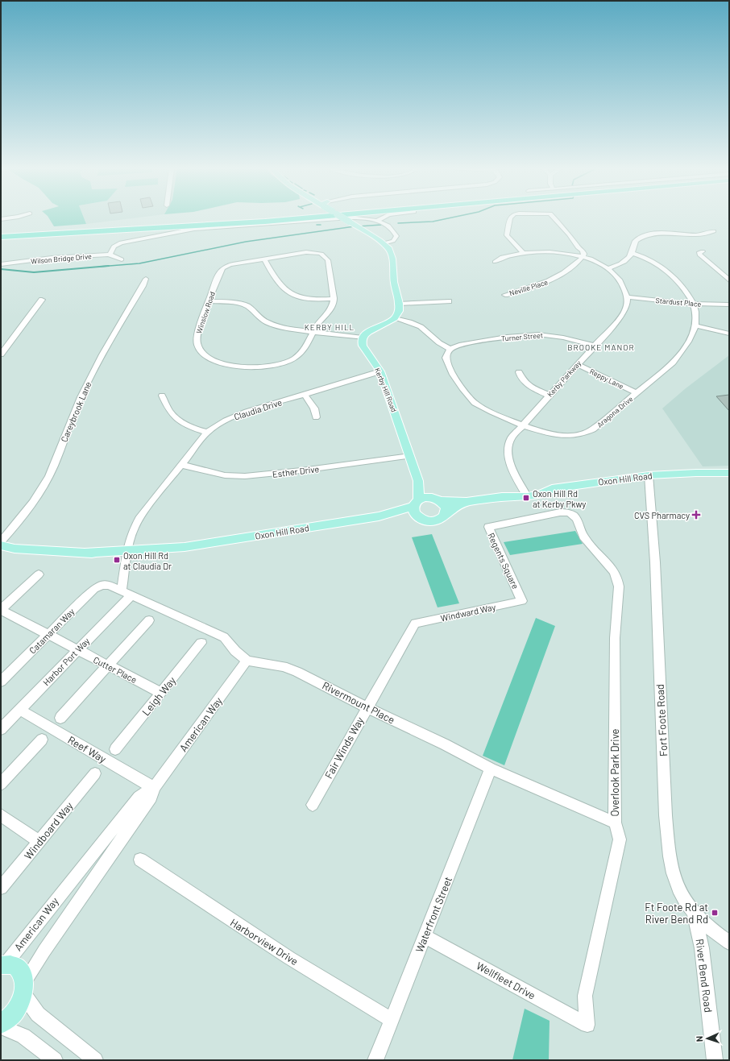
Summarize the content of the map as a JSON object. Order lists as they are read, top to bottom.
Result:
{
  "streets": {
    "main road": ["Kerby Hill Road", "Oxon Hill Road"],
    "street": [
      "Wilson Bridge Drive",
      "Neville Place",
      "Stardust Place",
      "Winslow Road",
      "Turner Street",
      "Kerby Parkway",
      "Reppy Lane",
      "Claudia Drive",
      "Careybrook Lane",
      "Aragona Drive",
      "Esther Drive",
      "Regents Square",
      "Windward Way",
      "Catamaran Way",
      "Harbor Port Way",
      "Cutter Place",
      "Leigh Way",
      "Rivermount Place",
      "Fort Foote Road",
      "American Way",
      "Fair Winds Way",
      "Reef Way",
      "Overlook Park Drive",
      "Windboard Way",
      "Waterfront Street",
      "Harborview Drive",
      "River Bend Road",
      "Wellfleet Drive"
    ]
  },
  "crossings": [
    ["Stardust Place", "Kerby Parkway"],
    ["Stardust Place", "Aragona Drive"],
    ["Turner Street", "Kerby Parkway"],
    ["Turner Street", "Aragona Drive"],
    ["Kerby Parkway", "Reppy Lane"],
    ["Kerby Parkway", "Aragona Drive"],
    ["Kerby Parkway", "Oxon Hill Road"],
    ["Reppy Lane", "Aragona Drive"],
    ["Kerby Hill Road", "Claudia Drive"],
    ["Kerby Hill Road", "Esther Drive"],
    ["Kerby Hill Road", "Oxon Hill Road"],
    ["Claudia Drive", "Esther Drive"],
    ["Claudia Drive", "Oxon Hill Road"],
    ["Claudia Drive", "Rivermount Place"],
    ["Oxon Hill Road", "Fort Foote Road"],
    ["Regents Square", "Windward Way"],
    ["Regents Square", "Overlook Park Drive"],
    ["Windward Way", "Fair Winds Way"],
    ["Catamaran Way", "Cutter Place"],
    ["Catamaran Way", "Rivermount Place"],
    ["Harbor Port Way", "Cutter Place"],
    ["Harbor Port Way", "Rivermount Place"],
    ["Harbor Port Way", "Reef Way"],
    ["Cutter Place", "Leigh Way"],
    ["Rivermount Place", "American Way"],
    ["Rivermount Place", "Fair Winds Way"],
    ["Rivermount Place", "Overlook Park Drive"],
    ["Rivermount Place", "Waterfront Street"],
    ["Fort Foote Road", "River Bend Road"],
    ["American Way", "Reef Way"],
    ["Overlook Park Drive", "Wellfleet Drive"],
    ["Waterfront Street", "Harborview Drive"],
    ["Waterfront Street", "Wellfleet Drive"]
  ],
  "districts": ["KERBY HILL", "BROOKE MANOR"],
  "places": {
    "transit": ["Oxon Hill Rd at Kerby Pkwy", "Oxon Hill Rd at Claudia Dr", "Ft Foote Rd at River Bend Rd"],
    "health": ["CVS Pharmacy"]
  },
  "north": "left"
}
